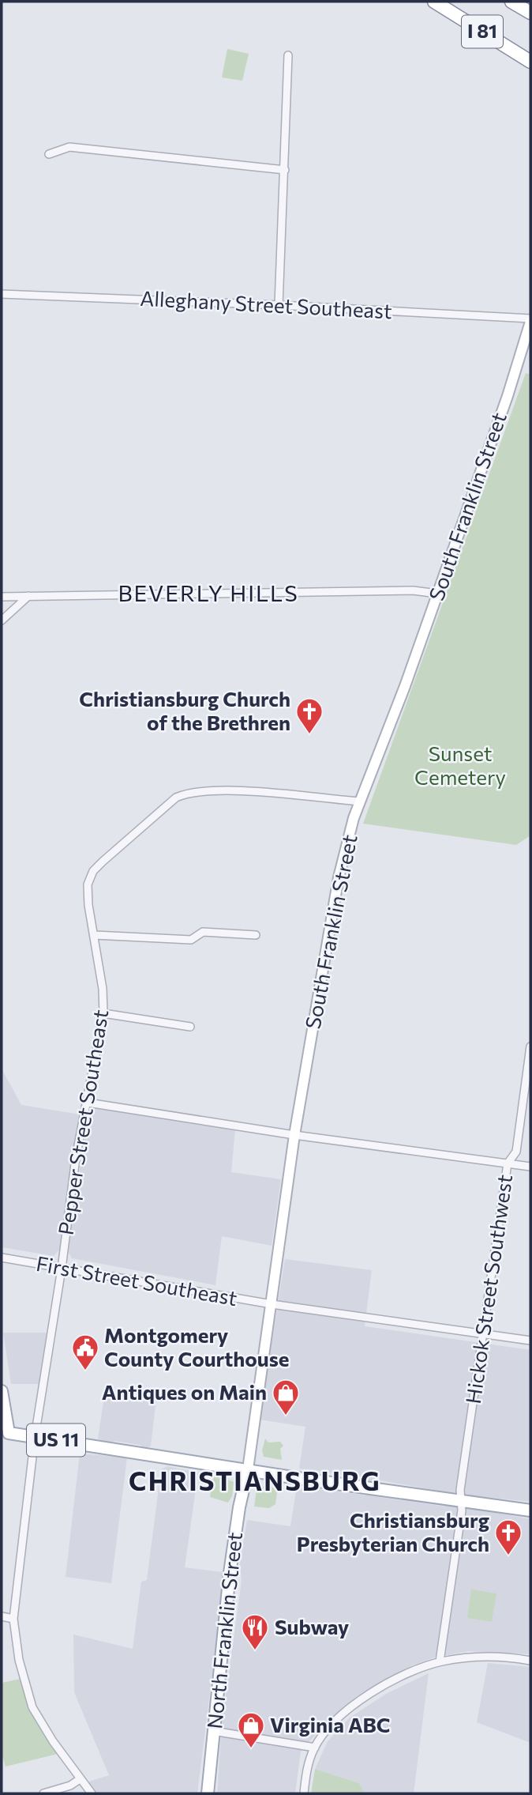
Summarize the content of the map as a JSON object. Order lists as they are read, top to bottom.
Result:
{
  "streets": {
    "highway": ["I 81"],
    "main road": ["South Franklin Street", "US 11", "North Franklin Street"],
    "street": [
      "Alleghany Street Southeast",
      "Pepper Street Southeast",
      "First Street Southeast",
      "Hickok Street Southwest"
    ]
  },
  "crossings": [
    ["Alleghany Street Southeast", "South Franklin Street"],
    ["South Franklin Street", "Pepper Street Southeast"],
    ["South Franklin Street", "First Street Southeast"],
    ["South Franklin Street", "US 11"],
    ["South Franklin Street", "North Franklin Street"],
    ["Pepper Street Southeast", "First Street Southeast"],
    ["Pepper Street Southeast", "US 11"],
    ["First Street Southeast", "Hickok Street Southwest"],
    ["Hickok Street Southwest", "US 11"],
    ["US 11", "North Franklin Street"]
  ],
  "districts": ["BEVERLY HILLS", "CHRISTIANSBURG"],
  "parks": ["Sunset Cemetery"],
  "places": {
    "church": ["Christiansburg Church of the Brethren", "Christiansburg Presbyterian Church"],
    "public building": ["Montgomery County Courthouse"],
    "shop": ["Antiques on Main", "Virginia ABC"],
    "restaurant": ["Subway"]
  }
}
